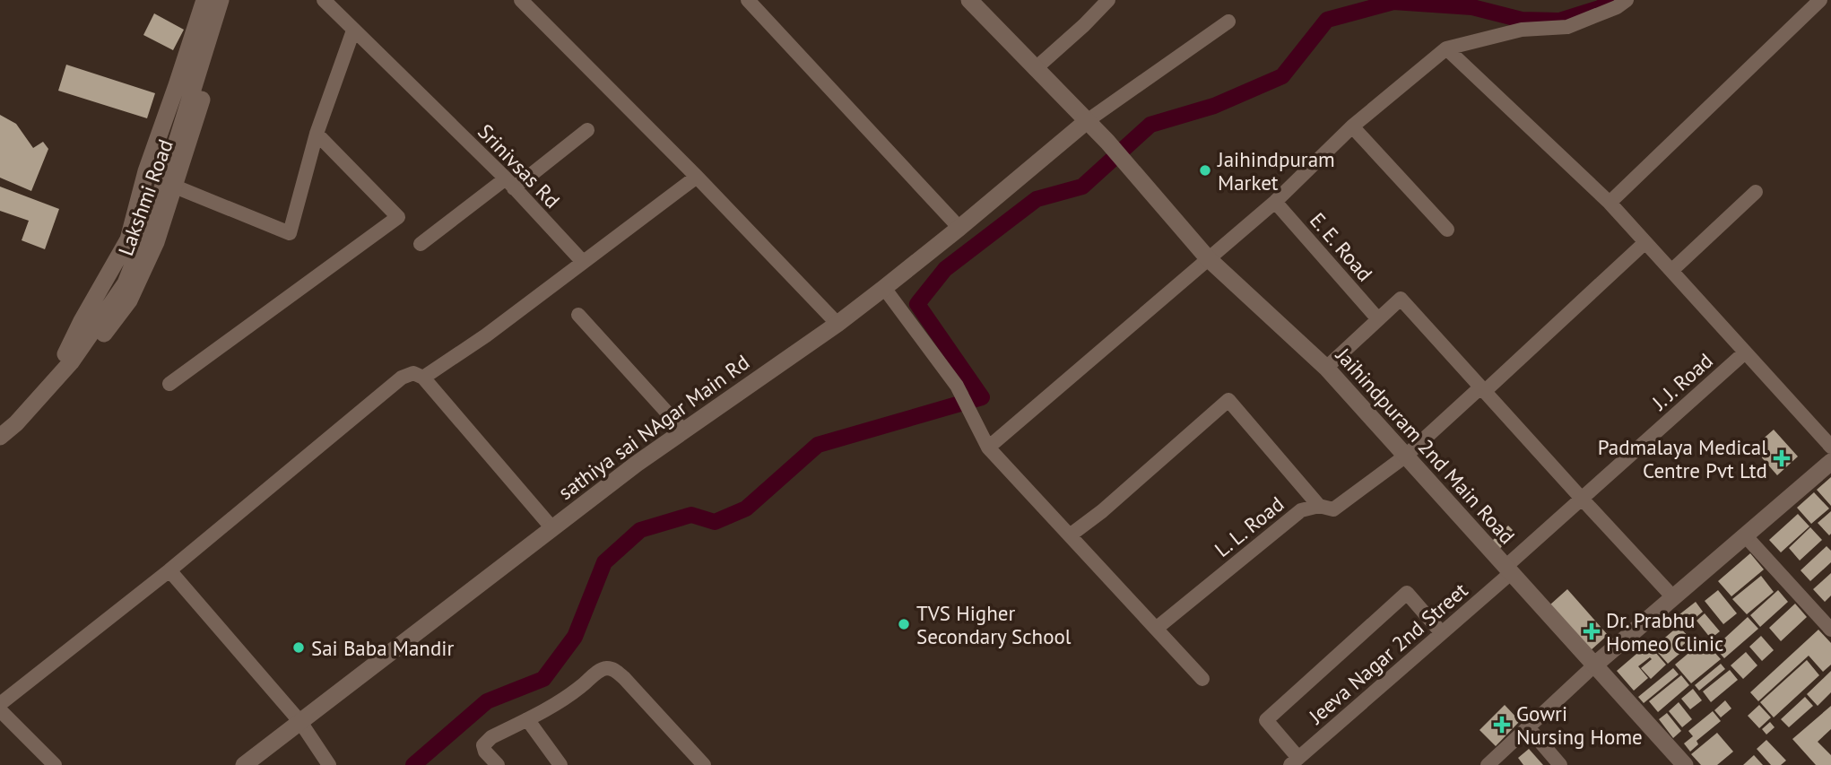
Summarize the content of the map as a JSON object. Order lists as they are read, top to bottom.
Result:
{
  "streets": {
    "street": [
      "Srinivsas Rd",
      "Lakshmi Road",
      "E. E. Road",
      "J. J. Road",
      "sathiya sai NAgar Main Rd",
      "Jaihindpuram 2nd Main Road",
      "L. L. Road",
      "Jeeva Nagar 2nd Street"
    ]
  },
  "crossings": [
    ["J. J. Road", "Jaihindpuram 2nd Main Road"],
    ["J. J. Road", "Jeeva Nagar 2nd Street"],
    ["sathiya sai NAgar Main Rd", "Jaihindpuram 2nd Main Road"],
    ["Jaihindpuram 2nd Main Road", "L. L. Road"],
    ["Jaihindpuram 2nd Main Road", "Jeeva Nagar 2nd Street"]
  ],
  "places": {
    "other": ["Jaihindpuram Market", "TVS Higher Secondary School", "Sai Baba Mandir"],
    "health": ["Padmalaya Medical Centre Pvt Ltd", "Dr. Prabhu Homeo Clinic", "Gowri Nursing Home"]
  }
}
